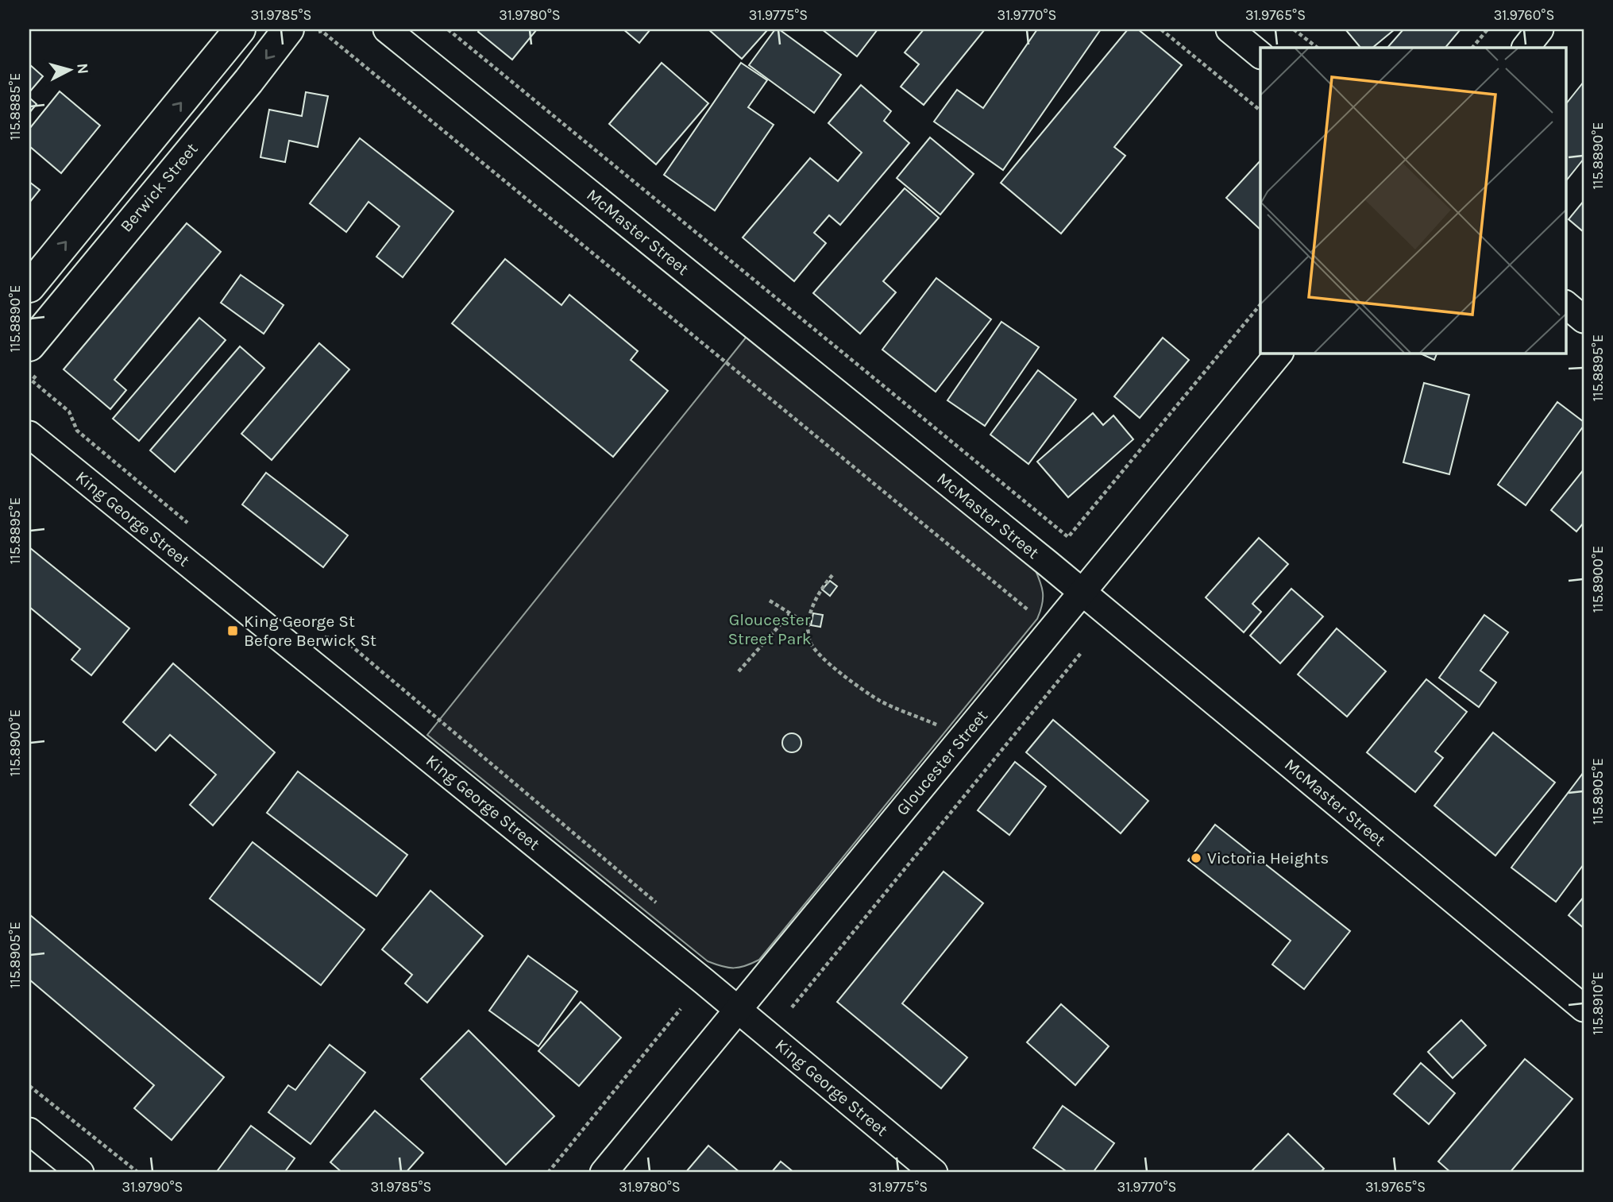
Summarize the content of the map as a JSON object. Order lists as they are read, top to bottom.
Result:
{
  "streets": {
    "main road": ["Berwick Street"],
    "street": ["McMaster Street", "King George Street", "Gloucester Street"]
  },
  "crossings": [
    ["McMaster Street", "Gloucester Street"],
    ["King George Street", "Gloucester Street"]
  ],
  "parks": ["Gloucester Street Park"],
  "places": {
    "transit": ["King George St Before Berwick St"],
    "other": ["Victoria Heights"]
  },
  "north": "right",
  "coordinates": [
    "31.9785°S",
    "31.9780°S",
    "31.9775°S",
    "31.9770°S",
    "31.9765°S",
    "31.9760°S",
    "115.8885°E",
    "115.8890°E",
    "115.8895°E",
    "115.8900°E",
    "115.8905°E",
    "115.8910°E",
    "31.9790°S"
  ]
}
